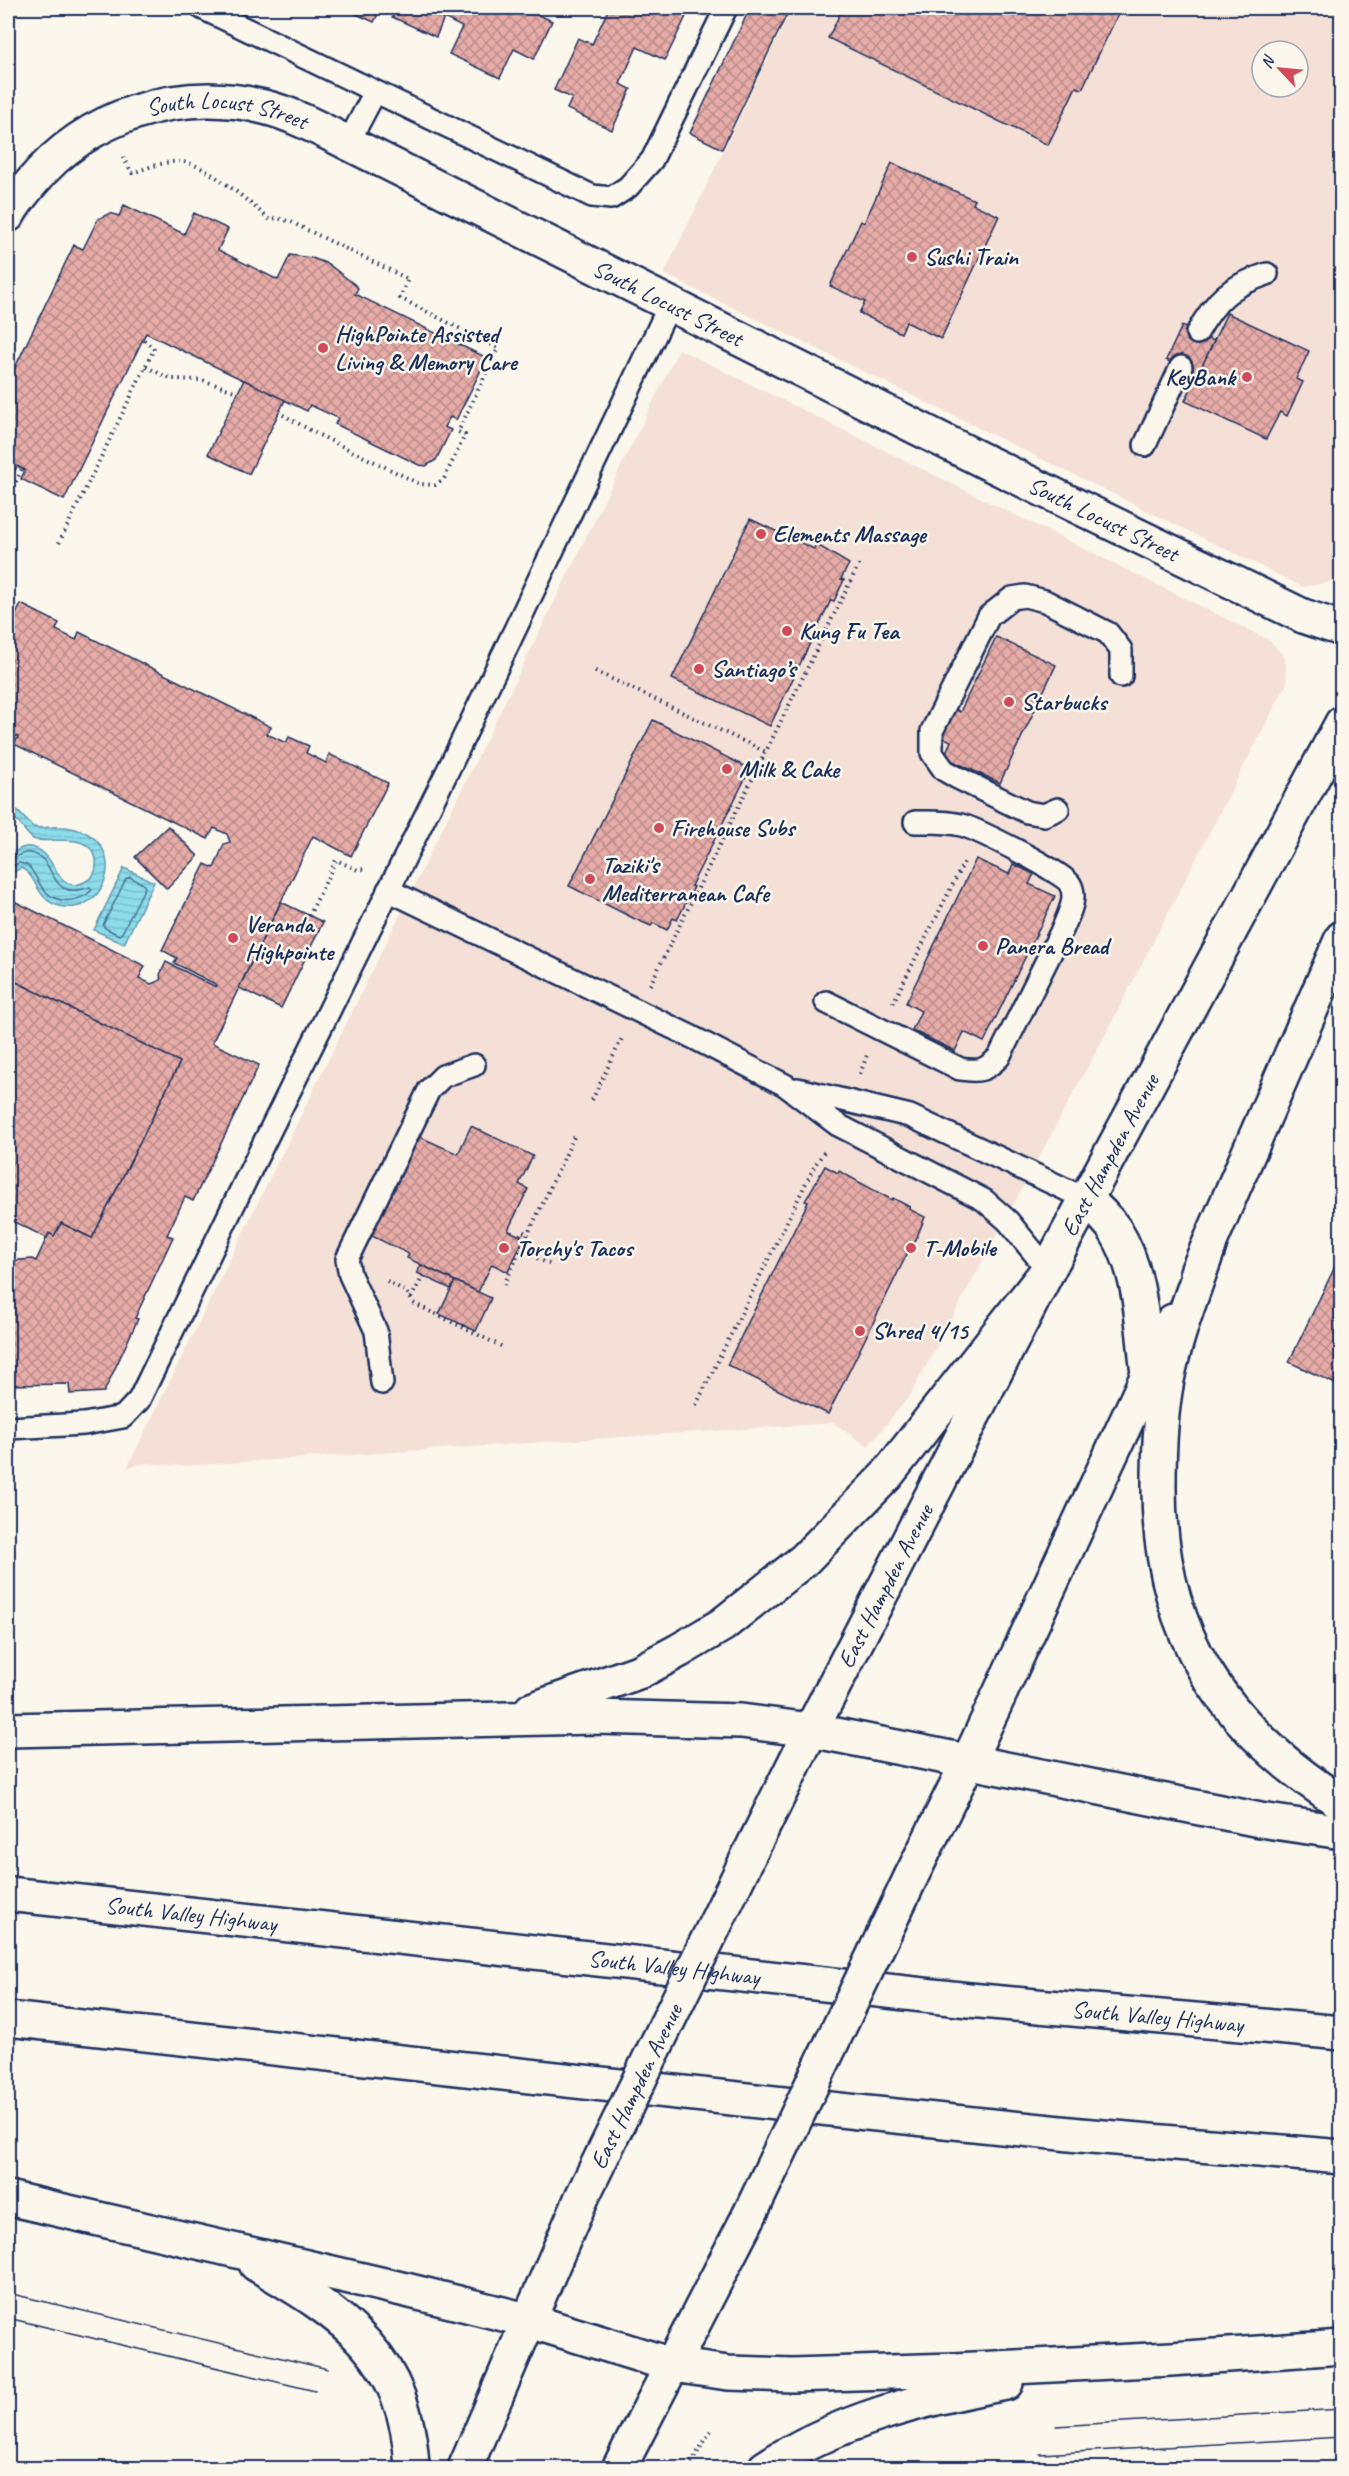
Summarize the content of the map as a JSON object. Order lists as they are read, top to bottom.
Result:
{
  "streets": {
    "main road": ["South Locust Street", "East Hampden Avenue", "South Valley Highway"]
  },
  "places": [
    "Sushi Train",
    "HighPointe Assisted Living & Memory Care",
    "KeyBank",
    "Elements Massage",
    "Kung Fu Tea",
    "Santiago’s",
    "Starbucks",
    "Milk & Cake",
    "Firehouse Subs",
    "Taziki's Mediterranean Cafe",
    "Veranda Highpointe",
    "Panera Bread",
    "Torchy's Tacos",
    "T-Mobile",
    "Shred 4/15"
  ],
  "north": "top left"
}
